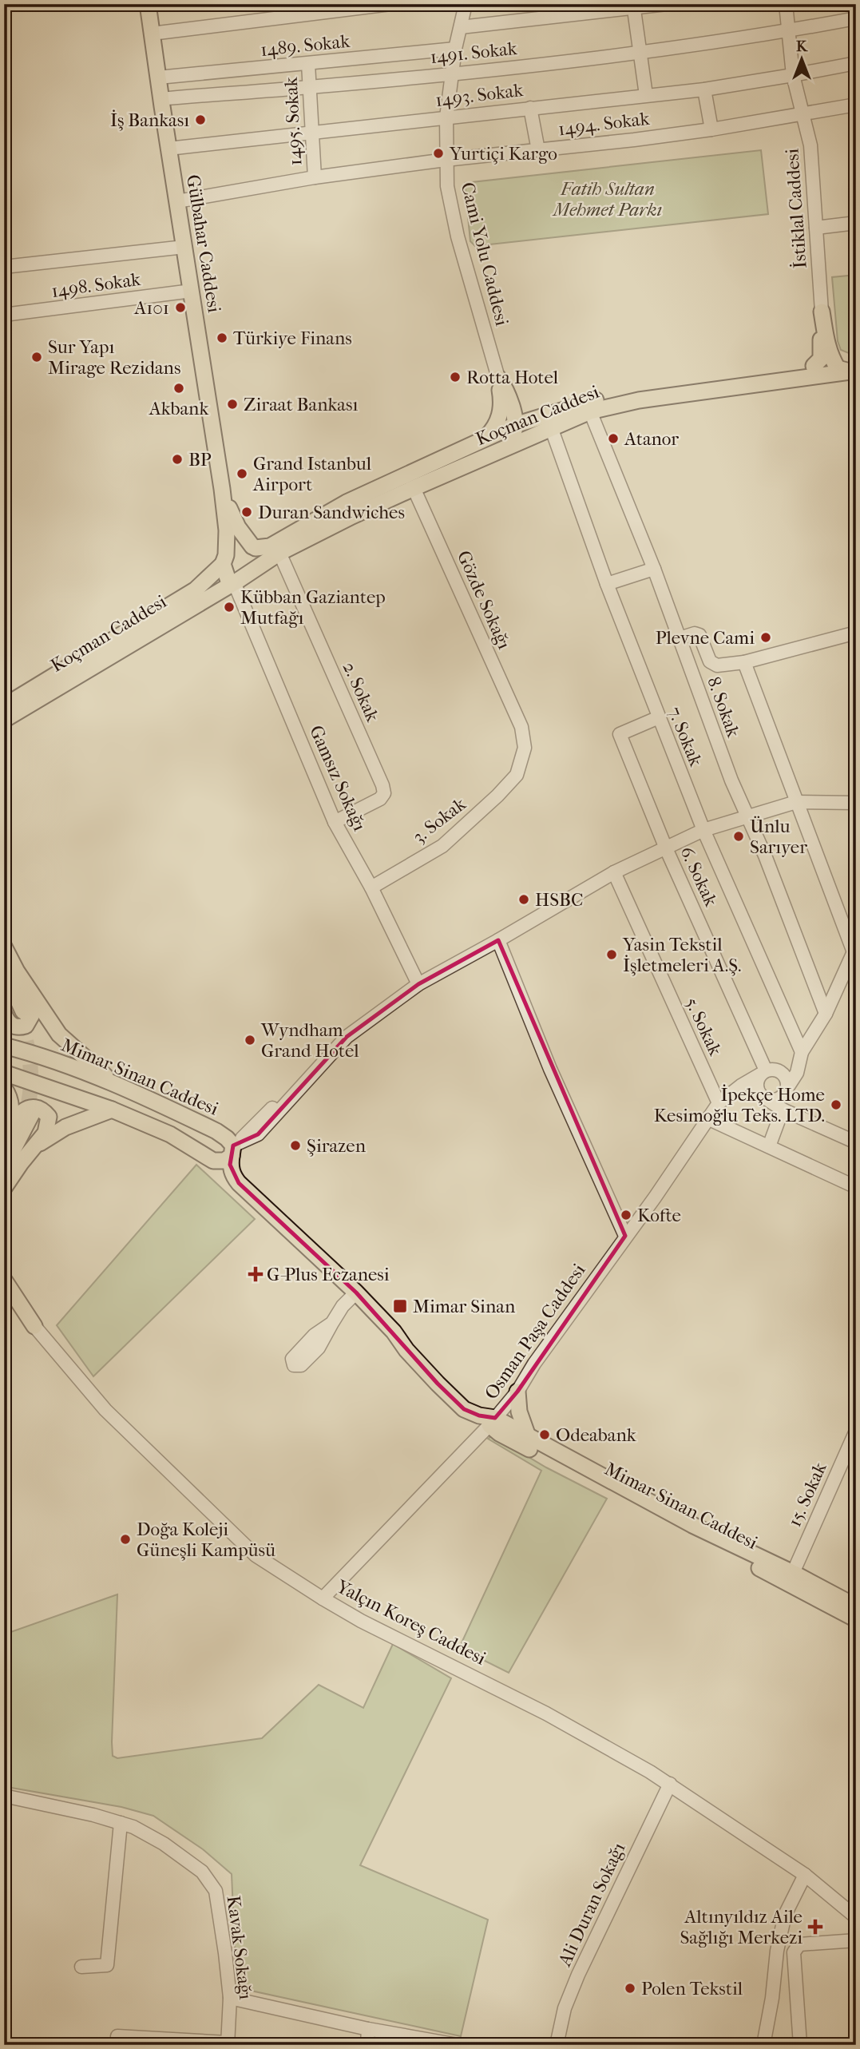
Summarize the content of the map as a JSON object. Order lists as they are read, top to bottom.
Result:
{
  "streets": {
    "main road": [
      "Gülbahar Caddesi",
      "Koçman Caddesi",
      "Mimar Sinan Caddesi",
      "Yalçın Koreş Caddesi"
    ],
    "street": [
      "1489. Sokak",
      "1491. Sokak",
      "1493. Sokak",
      "1495. Sokak",
      "1494. Sokak",
      "İstiklal Caddesi",
      "Cami Yolu Caddesi",
      "1498. Sokak",
      "Gözde Sokağı",
      "2. Sokak",
      "8. Sokak",
      "7. Sokak",
      "Gamsız Sokağı",
      "3. Sokak",
      "6. Sokak",
      "5. Sokak",
      "Osman Paşa Caddesi",
      "15. Sokak",
      "Ali Duran Sokağı",
      "Kavak Sokağı"
    ]
  },
  "crossings": [
    ["1489. Sokak", "1495. Sokak"],
    ["1489. Sokak", "Gülbahar Caddesi"],
    ["1489. Sokak", "Cami Yolu Caddesi"],
    ["1491. Sokak", "1495. Sokak"],
    ["1491. Sokak", "İstiklal Caddesi"],
    ["1491. Sokak", "Gülbahar Caddesi"],
    ["1491. Sokak", "Cami Yolu Caddesi"],
    ["1493. Sokak", "1495. Sokak"],
    ["1493. Sokak", "İstiklal Caddesi"],
    ["1493. Sokak", "Gülbahar Caddesi"],
    ["1493. Sokak", "Cami Yolu Caddesi"],
    ["1495. Sokak", "1494. Sokak"],
    ["1494. Sokak", "İstiklal Caddesi"],
    ["1494. Sokak", "Gülbahar Caddesi"],
    ["1494. Sokak", "Cami Yolu Caddesi"],
    ["Gülbahar Caddesi", "1498. Sokak"],
    ["Gülbahar Caddesi", "Koçman Caddesi"],
    ["Koçman Caddesi", "Gözde Sokağı"],
    ["Koçman Caddesi", "2. Sokak"],
    ["Koçman Caddesi", "8. Sokak"],
    ["Koçman Caddesi", "7. Sokak"],
    ["Koçman Caddesi", "Gamsız Sokağı"],
    ["Gözde Sokağı", "3. Sokak"],
    ["2. Sokak", "Gamsız Sokağı"],
    ["8. Sokak", "Osman Paşa Caddesi"],
    ["7. Sokak", "6. Sokak"],
    ["7. Sokak", "Osman Paşa Caddesi"],
    ["Gamsız Sokağı", "3. Sokak"],
    ["6. Sokak", "Osman Paşa Caddesi"],
    ["5. Sokak", "Osman Paşa Caddesi"],
    ["Mimar Sinan Caddesi", "Osman Paşa Caddesi"],
    ["Mimar Sinan Caddesi", "15. Sokak"],
    ["Osman Paşa Caddesi", "Yalçın Koreş Caddesi"],
    ["Yalçın Koreş Caddesi", "Ali Duran Sokağı"]
  ],
  "parks": ["Fatih Sultan Mehmet Parkı"],
  "places": {
    "other": [
      "İş Bankası",
      "Yurtiçi Kargo",
      "A101",
      "Türkiye Finans",
      "Sur Yapı Mirage Rezidans",
      "Rotta Hotel",
      "Akbank",
      "Ziraat Bankası",
      "Atanor",
      "BP",
      "Grand Istanbul Airport",
      "Duran Sandwiches",
      "Kübban Gaziantep Mutfağı",
      "Plevne Cami",
      "Ünlu Sarıyer",
      "HSBC",
      "Yasin Tekstil İşletmeleri A.Ş.",
      "Wyndham Grand Hotel",
      "İpekçe Home Kesimoğlu Teks. LTD.",
      "Şirazen",
      "Kofte",
      "Odeabank",
      "Doğa Koleji Güneşli Kampüsü",
      "Polen Tekstil"
    ],
    "health": ["G-Plus Eczanesi", "Altınyıldız Aile Sağlığı Merkezi"],
    "transit": ["Mimar Sinan"]
  },
  "north": "top"
}
